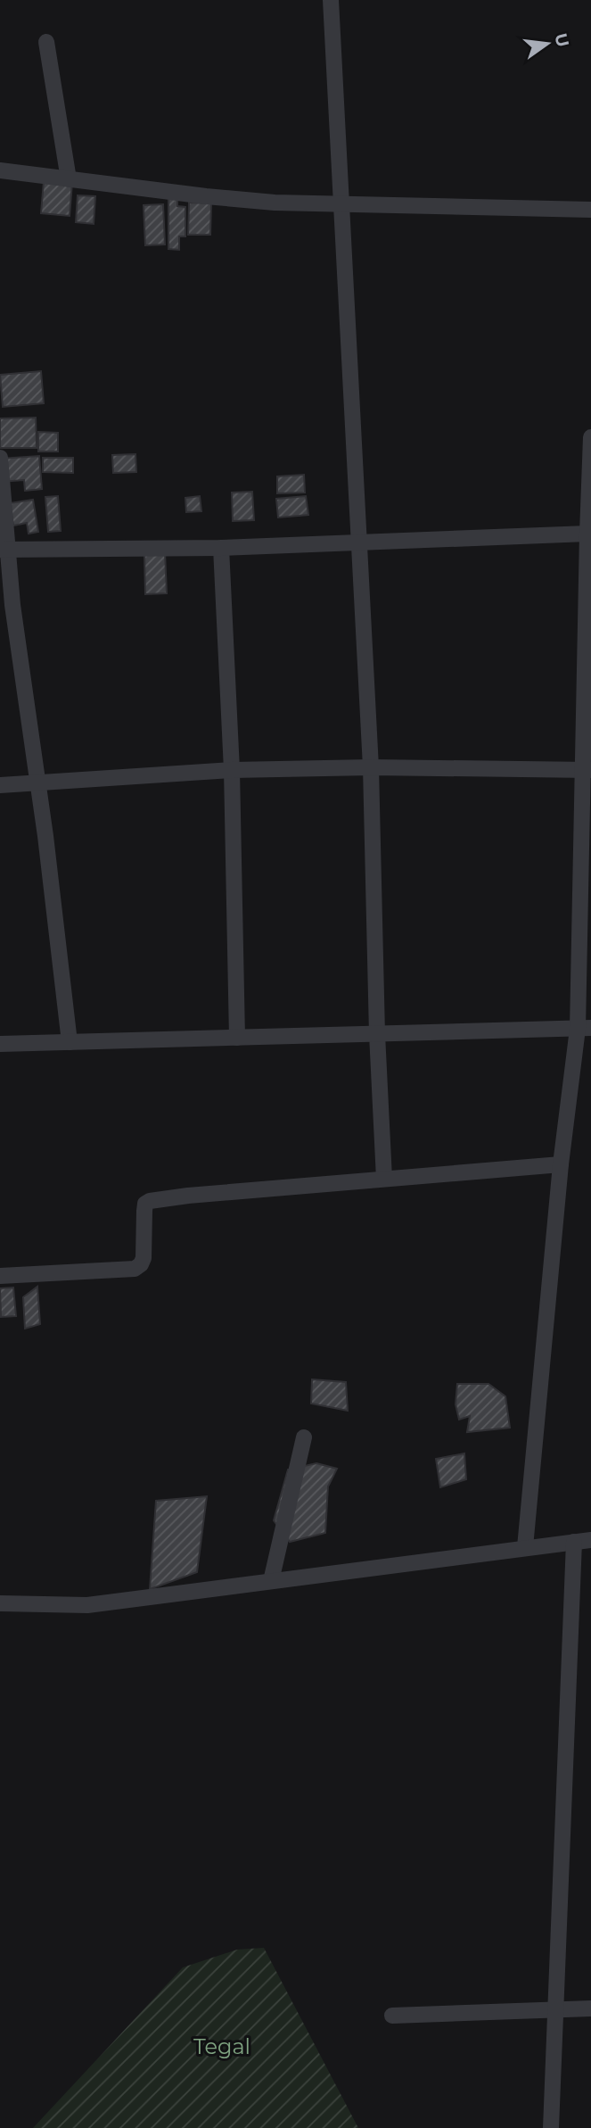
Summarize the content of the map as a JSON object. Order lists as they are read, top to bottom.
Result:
{
  "parks": ["Tegal"],
  "north": "right"
}
